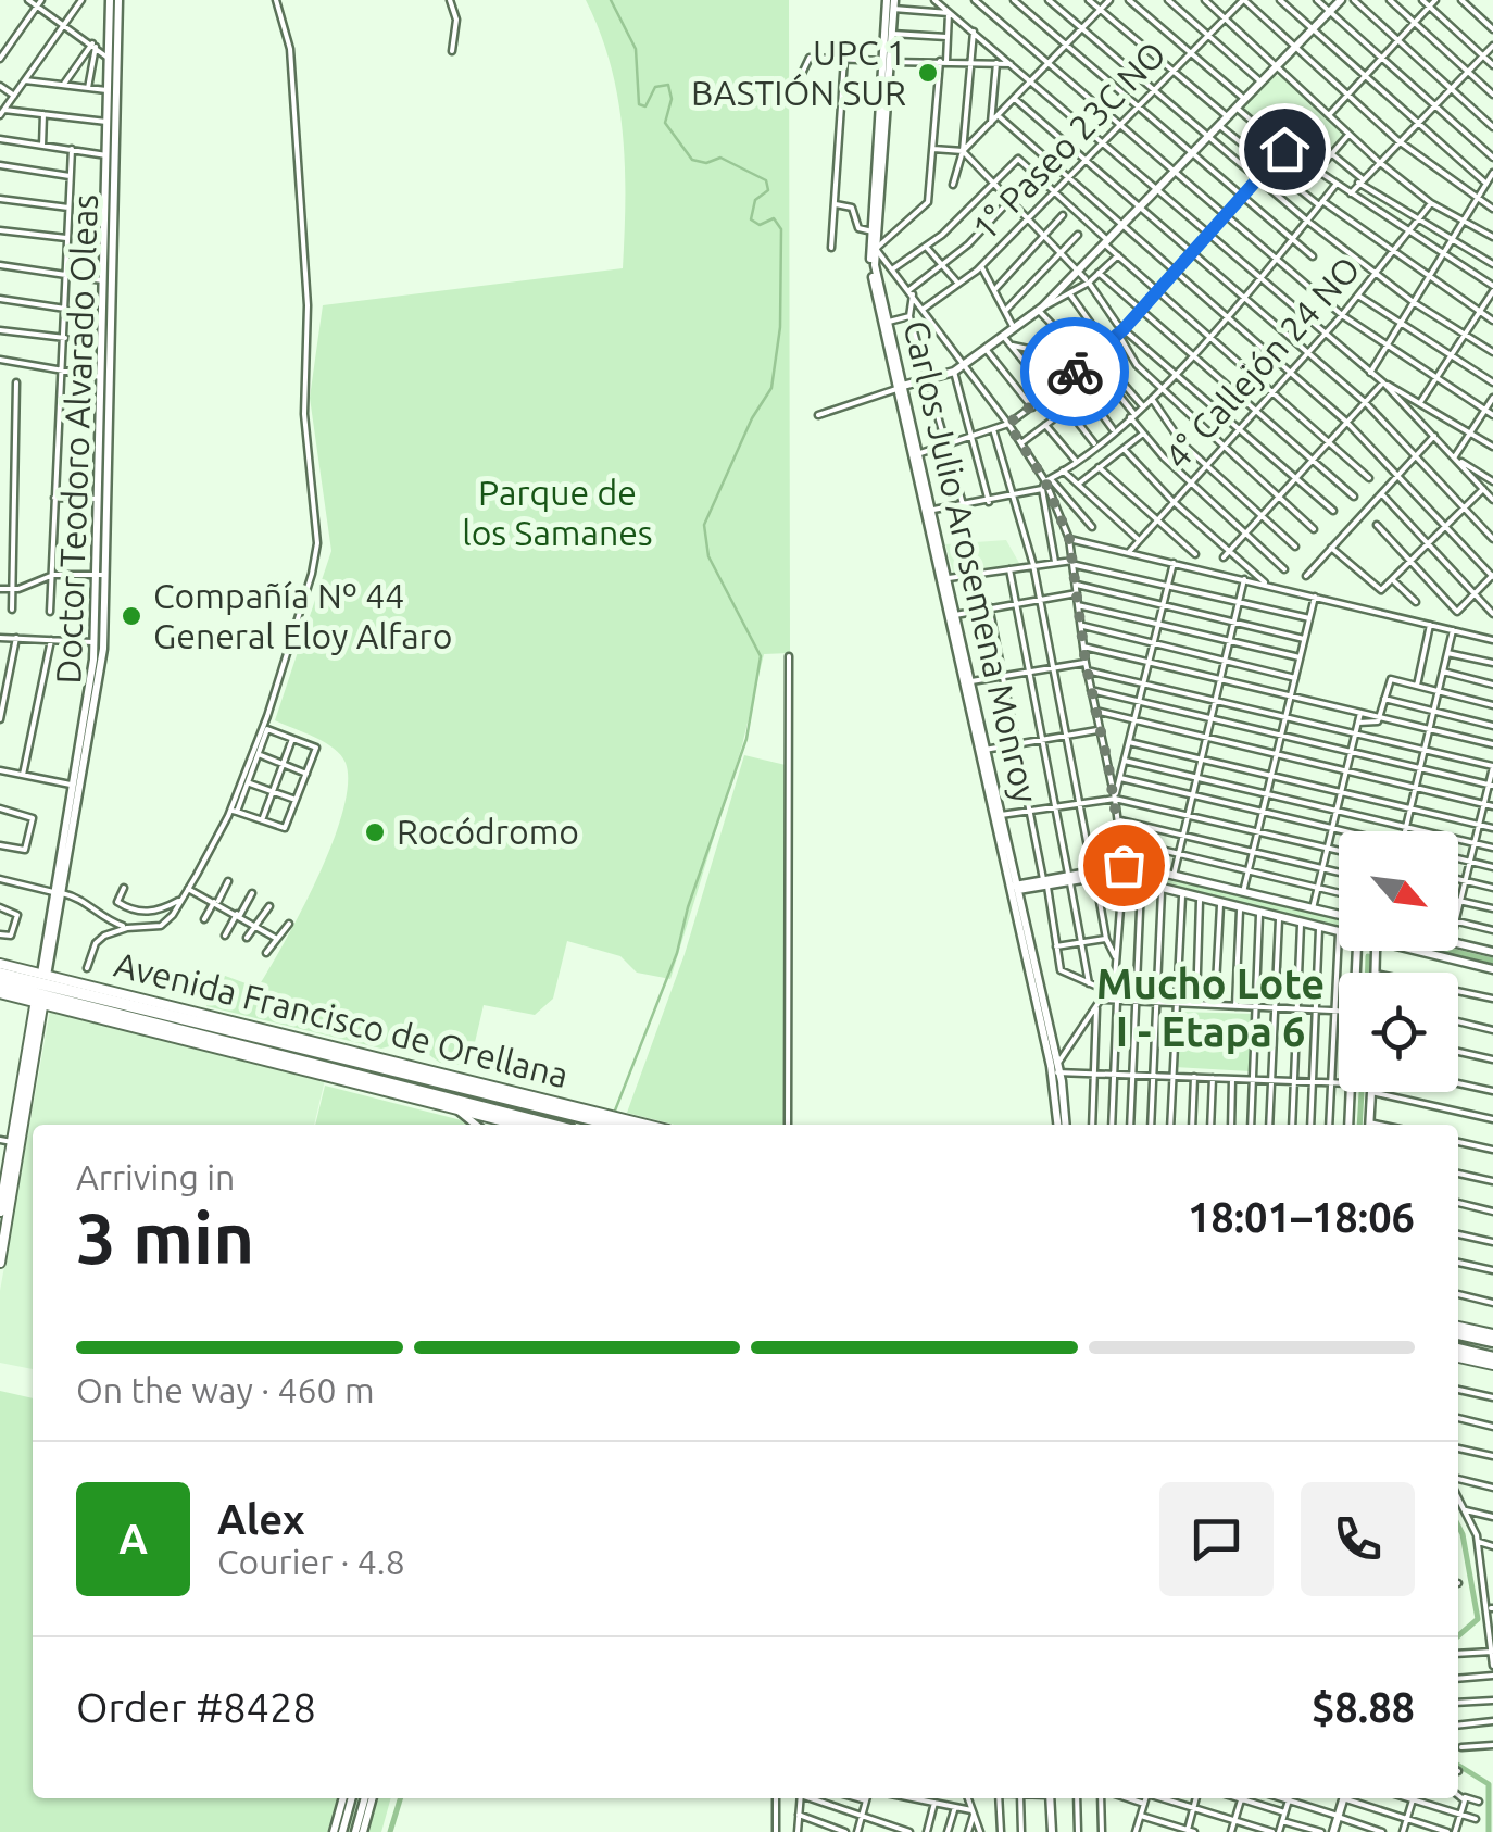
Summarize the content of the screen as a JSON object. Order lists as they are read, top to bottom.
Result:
{
  "streets": {
    "highway": ["Avenida Francisco de Orellana"],
    "main road": ["Doctor Teodoro Alvarado Oleas", "Carlos Julio Arosemena Monroy"],
    "street": ["1° Paseo 23C NO", "4° Callejón 24 NO"]
  },
  "crossings": [
    ["Doctor Teodoro Alvarado Oleas", "Avenida Francisco de Orellana"]
  ],
  "districts": ["Mucho Lote I - Etapa 6"],
  "parks": ["Parque de los Samanes"],
  "places": ["UPC 1 BASTIÓN SUR", "Compañía Nº 44 General Eloy Alfaro", "Rocódromo"],
  "north": "bottom right",
  "page": {
    "heading": ["3 min", "Arriving in", "18:01–18:06"],
    "panel": [
      "Alex",
      "Courier · 4.8",
      "Order #8428",
      "$8.88"
    ],
    "bar": "On the way · 460 m",
    "round": "A"
  }
}
